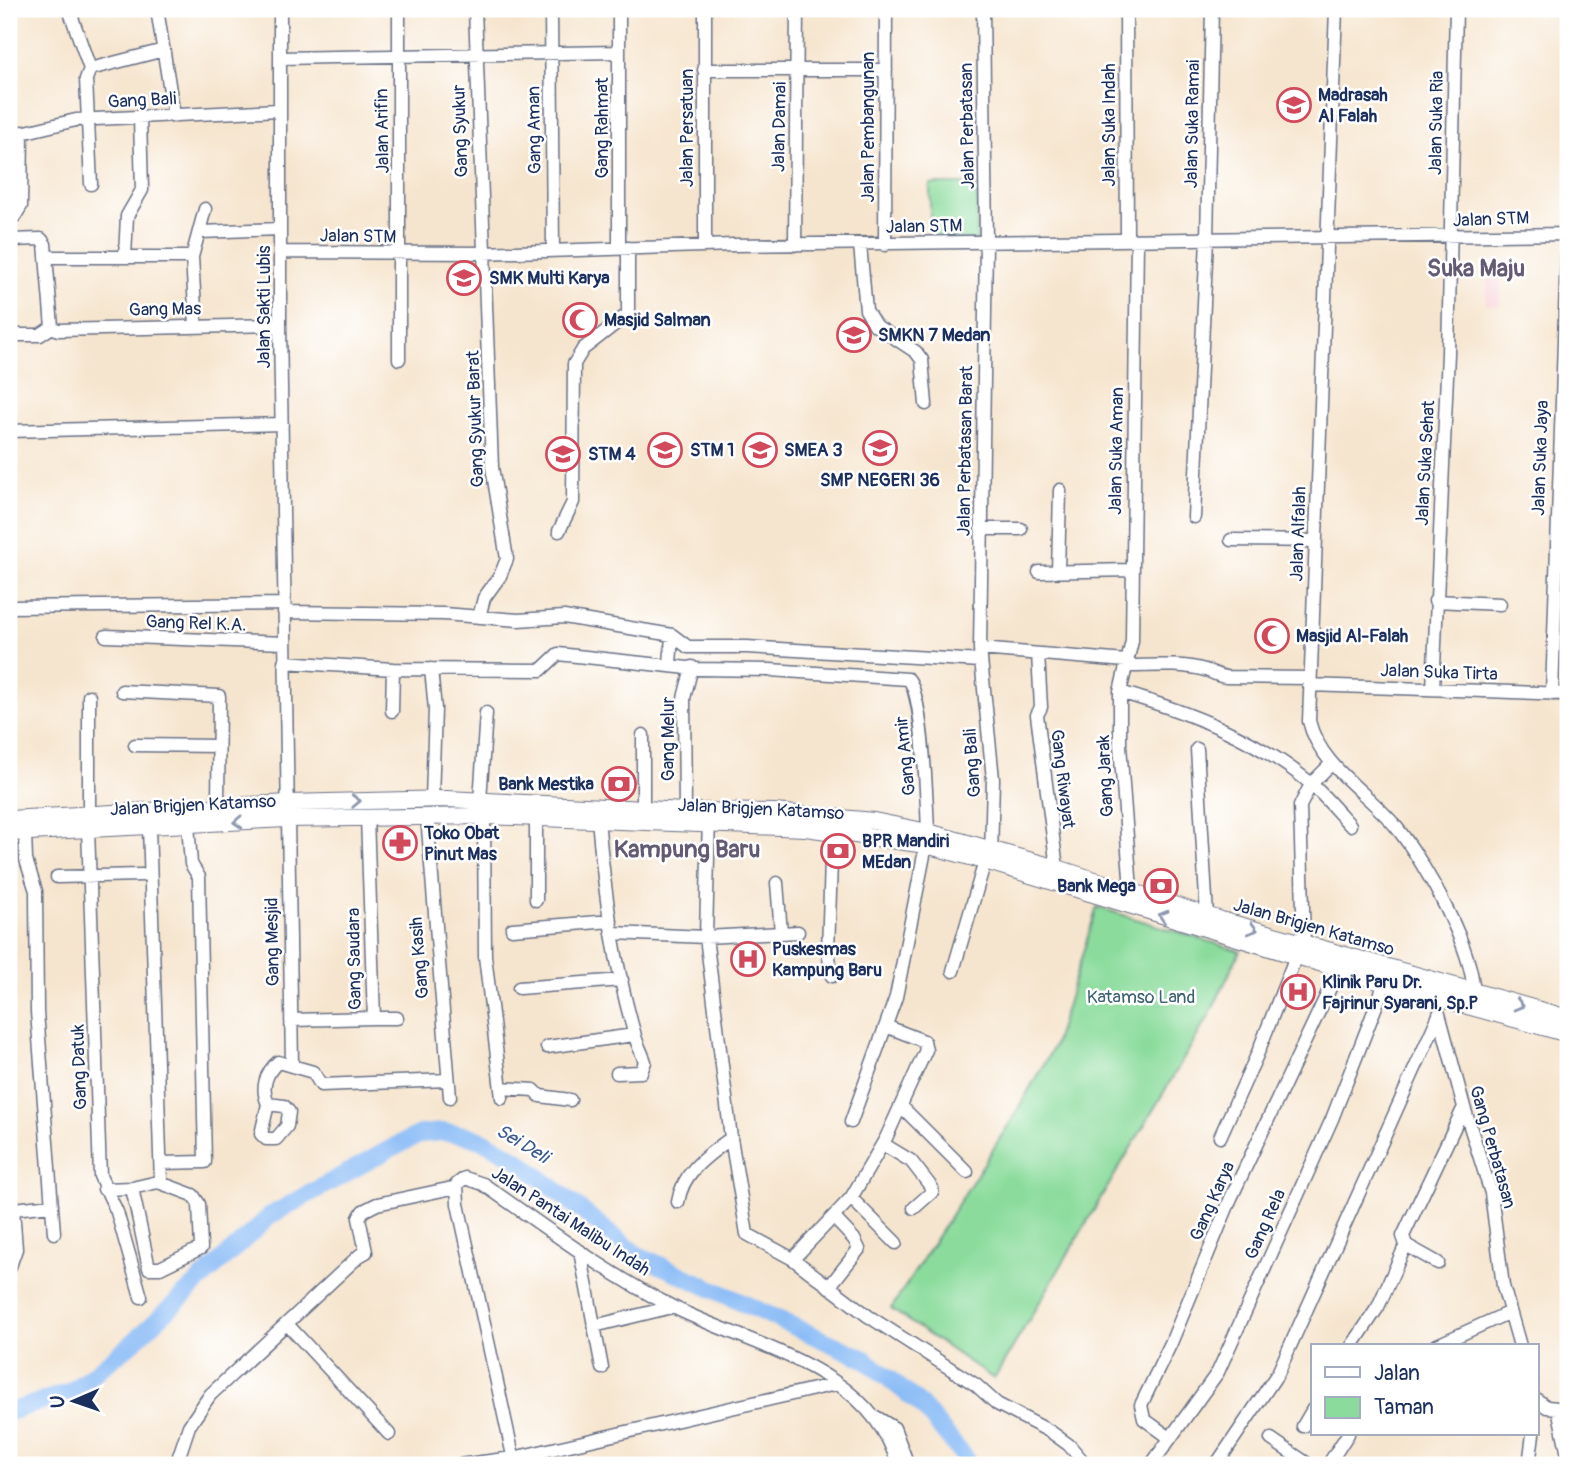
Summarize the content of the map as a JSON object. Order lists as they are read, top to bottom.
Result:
{
  "streets": {
    "main road": ["Jalan Brigjen Katamso"],
    "street": [
      "Gang Bali",
      "Jalan Suka Ria",
      "Jalan Suka Ramai",
      "Jalan Suka Indah",
      "Jalan Perbatasan",
      "Jalan Damai",
      "Jalan Pembangunan",
      "Gang Rahmat",
      "Jalan Persatuan",
      "Gang Aman",
      "Jalan Arifin",
      "Gang Syukur",
      "Jalan STM",
      "Jalan Sakti Lubis",
      "Gang Mas",
      "Gang Syukur Barat",
      "Jalan Perbatasan Barat",
      "Jalan Suka Aman",
      "Jalan Suka Jaya",
      "Jalan Suka Sehat",
      "Jalan Alfalah",
      "Gang Rel K.A.",
      "Jalan Suka Tirta",
      "Gang Melur",
      "Gang Amir",
      "Gang Jarak",
      "Gang Riwayat",
      "Gang Mesjid",
      "Gang Kasih",
      "Gang Saudara",
      "Gang Datuk",
      "Gang Perbatasan",
      "Gang Karya",
      "Jalan Pantai Malibu Indah",
      "Gang Rela"
    ]
  },
  "crossings": [
    ["Gang Bali", "Jalan Sakti Lubis"],
    ["Gang Bali", "Jalan Perbatasan Barat"],
    ["Gang Bali", "Jalan Suka Tirta"],
    ["Gang Bali", "Jalan Brigjen Katamso"],
    ["Jalan Suka Ria", "Jalan STM"],
    ["Jalan Suka Ria", "Jalan Suka Sehat"],
    ["Jalan Suka Ramai", "Jalan STM"],
    ["Jalan Suka Indah", "Jalan STM"],
    ["Jalan Suka Indah", "Jalan Suka Aman"],
    ["Jalan Perbatasan", "Jalan STM"],
    ["Jalan Perbatasan", "Jalan Perbatasan Barat"],
    ["Jalan Damai", "Jalan STM"],
    ["Jalan Pembangunan", "Jalan STM"],
    ["Gang Rahmat", "Jalan STM"],
    ["Jalan Persatuan", "Jalan STM"],
    ["Gang Aman", "Jalan STM"],
    ["Jalan Arifin", "Jalan STM"],
    ["Gang Syukur", "Jalan STM"],
    ["Gang Syukur", "Gang Syukur Barat"],
    ["Jalan STM", "Jalan Sakti Lubis"],
    ["Jalan STM", "Gang Syukur Barat"],
    ["Jalan STM", "Jalan Perbatasan Barat"],
    ["Jalan STM", "Jalan Suka Aman"],
    ["Jalan STM", "Jalan Suka Jaya"],
    ["Jalan STM", "Jalan Suka Sehat"],
    ["Jalan STM", "Jalan Alfalah"],
    ["Jalan Sakti Lubis", "Gang Mas"],
    ["Jalan Sakti Lubis", "Gang Rel K.A."],
    ["Jalan Sakti Lubis", "Jalan Brigjen Katamso"],
    ["Jalan Sakti Lubis", "Gang Mesjid"],
    ["Jalan Perbatasan Barat", "Jalan Suka Tirta"],
    ["Jalan Suka Aman", "Jalan Suka Tirta"],
    ["Jalan Suka Aman", "Gang Jarak"],
    ["Jalan Suka Jaya", "Jalan Suka Tirta"],
    ["Jalan Suka Sehat", "Jalan Suka Tirta"],
    ["Jalan Alfalah", "Jalan Suka Tirta"],
    ["Jalan Alfalah", "Jalan Brigjen Katamso"],
    ["Jalan Suka Tirta", "Gang Melur"],
    ["Jalan Suka Tirta", "Gang Jarak"],
    ["Jalan Suka Tirta", "Gang Riwayat"],
    ["Gang Melur", "Gang Amir"],
    ["Gang Melur", "Jalan Brigjen Katamso"],
    ["Gang Amir", "Jalan Brigjen Katamso"],
    ["Gang Jarak", "Jalan Brigjen Katamso"],
    ["Gang Riwayat", "Jalan Brigjen Katamso"],
    ["Jalan Brigjen Katamso", "Gang Mesjid"],
    ["Jalan Brigjen Katamso", "Gang Kasih"],
    ["Jalan Brigjen Katamso", "Gang Saudara"],
    ["Jalan Brigjen Katamso", "Gang Datuk"],
    ["Jalan Brigjen Katamso", "Gang Perbatasan"],
    ["Jalan Brigjen Katamso", "Gang Karya"],
    ["Jalan Brigjen Katamso", "Gang Rela"],
    ["Gang Mesjid", "Gang Saudara"],
    ["Gang Karya", "Gang Rela"]
  ],
  "districts": ["Suka Maju", "Kampung Baru"],
  "water": ["Sei Deli"],
  "parks": ["Katamso Land"],
  "places": {
    "school or university": [
      "Madrasah Al Falah",
      "SMK Multi Karya",
      "SMKN 7 Medan",
      "SMP NEGERI 36",
      "STM 1",
      "SMEA 3",
      "STM 4"
    ],
    "mosque": ["Masjid Salman", "Masjid Al-Falah"],
    "bank": ["Bank Mestika", "BPR Mandiri MEdan", "Bank Mega"],
    "pharmacy": ["Toko Obat Pinut Mas"],
    "hospital": ["Puskesmas Kampung Baru", "Klinik Paru Dr. Fajrinur Syarani, Sp.P"]
  },
  "legend": ["Jalan", "Taman"],
  "north": "left"
}
